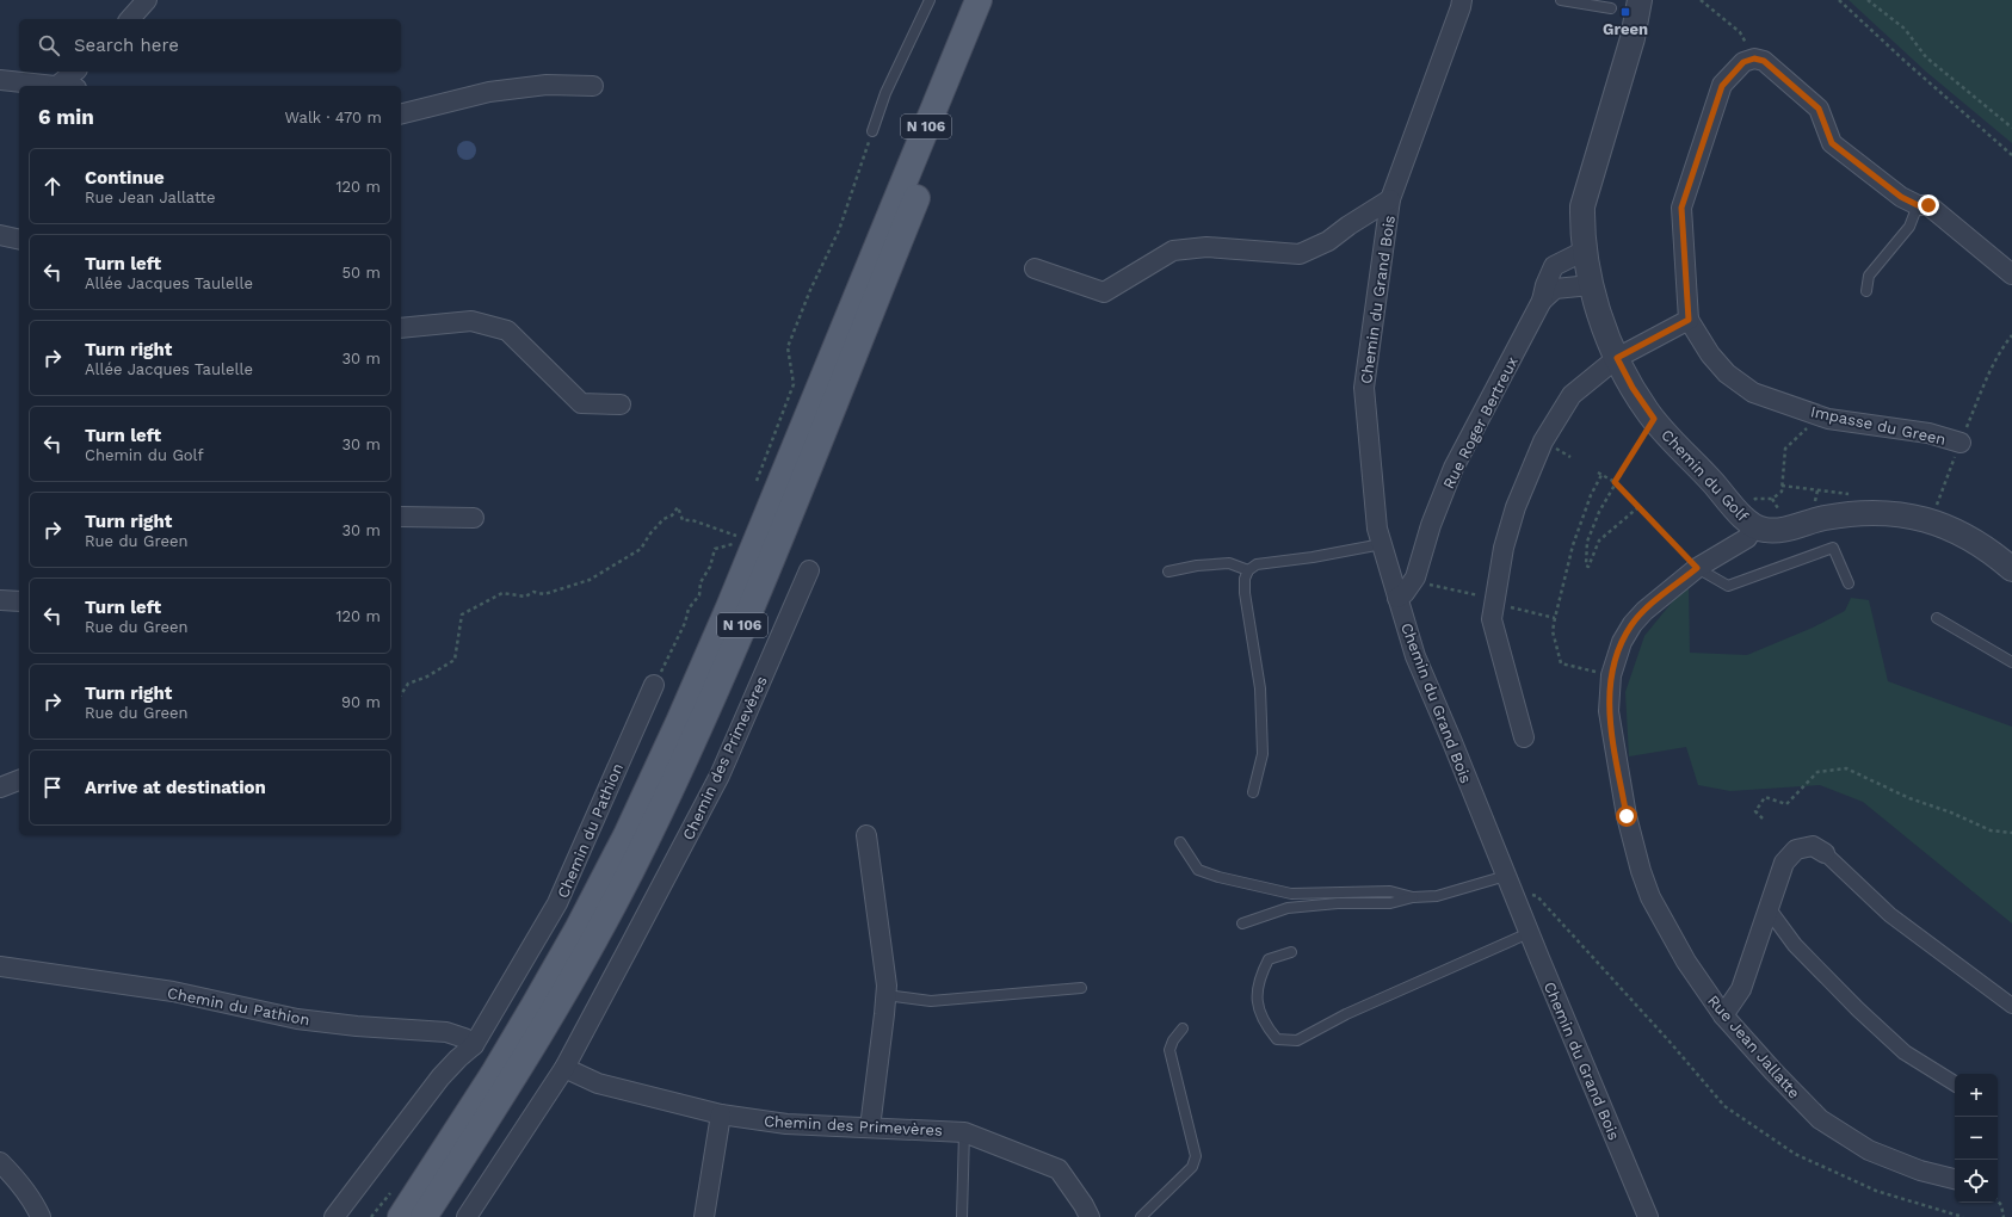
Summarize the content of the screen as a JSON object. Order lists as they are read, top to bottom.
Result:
{
  "streets": {
    "main road": ["N 106"],
    "street": [
      "Chemin du Grand Bois",
      "Rue Roger Bertreux",
      "Impasse du Green",
      "Chemin du Golf",
      "Chemin des Primevères",
      "Chemin du Pathion",
      "Rue Jean Jallatte"
    ]
  },
  "crossings": [
    ["Chemin du Grand Bois", "Rue Roger Bertreux"],
    ["Rue Roger Bertreux", "Chemin du Golf"],
    ["Chemin du Golf", "Rue Jean Jallatte"]
  ],
  "places": {
    "transit": ["Green"]
  },
  "page": {
    "search": "Search here",
    "heading": ["6 min", "Walk · 470 m"],
    "list": [
      ["Continue", "Rue Jean Jallatte", "120 m"],
      ["Turn left", "Allée Jacques Taulelle", "50 m"],
      ["Turn right", "Allée Jacques Taulelle", "30 m"],
      ["Turn left", "Chemin du Golf", "30 m"],
      ["Turn right", "Rue du Green", "30 m"],
      ["Turn left", "Rue du Green", "120 m"],
      ["Turn right", "Rue du Green", "90 m"],
      "Arrive at destination"
    ],
    "map_buttons": ["+", "−"]
  }
}
